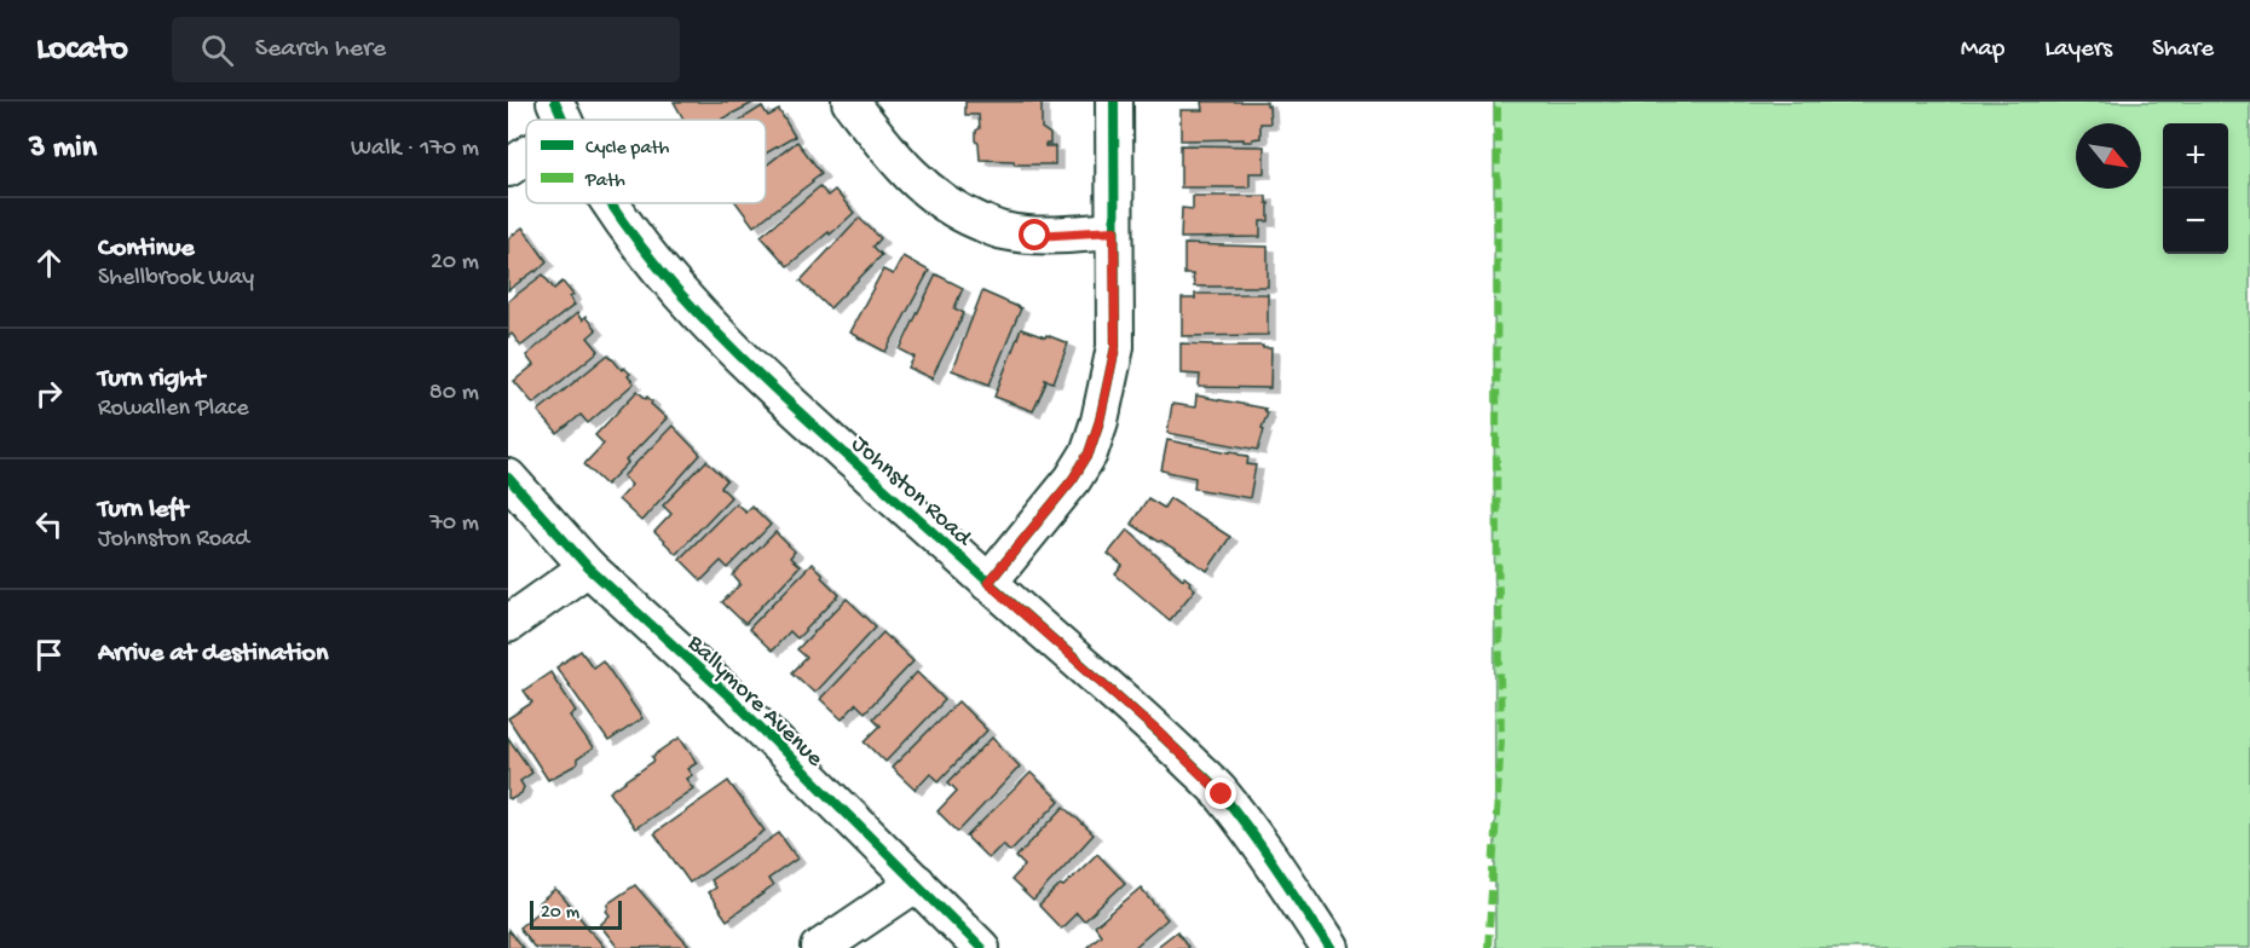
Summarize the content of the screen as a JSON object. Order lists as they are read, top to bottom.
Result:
{
  "streets": {
    "street": ["Johnston Road", "Ballymore Avenue"]
  },
  "legend": ["Cycle path", "Path"],
  "scale_bar": "20 m",
  "north": "bottom right",
  "page": {
    "header": "Locato",
    "search": "Search here",
    "nav": ["Map", "Layers", "Share"],
    "heading": ["3 min", "Walk · 170 m"],
    "map_buttons": ["+", "−"],
    "list": [
      ["Continue", "Shellbrook Way", "20 m"],
      ["Turn right", "Rowallen Place", "80 m"],
      ["Turn left", "Johnston Road", "70 m"],
      "Arrive at destination"
    ],
    "scale": "20 m"
  }
}
